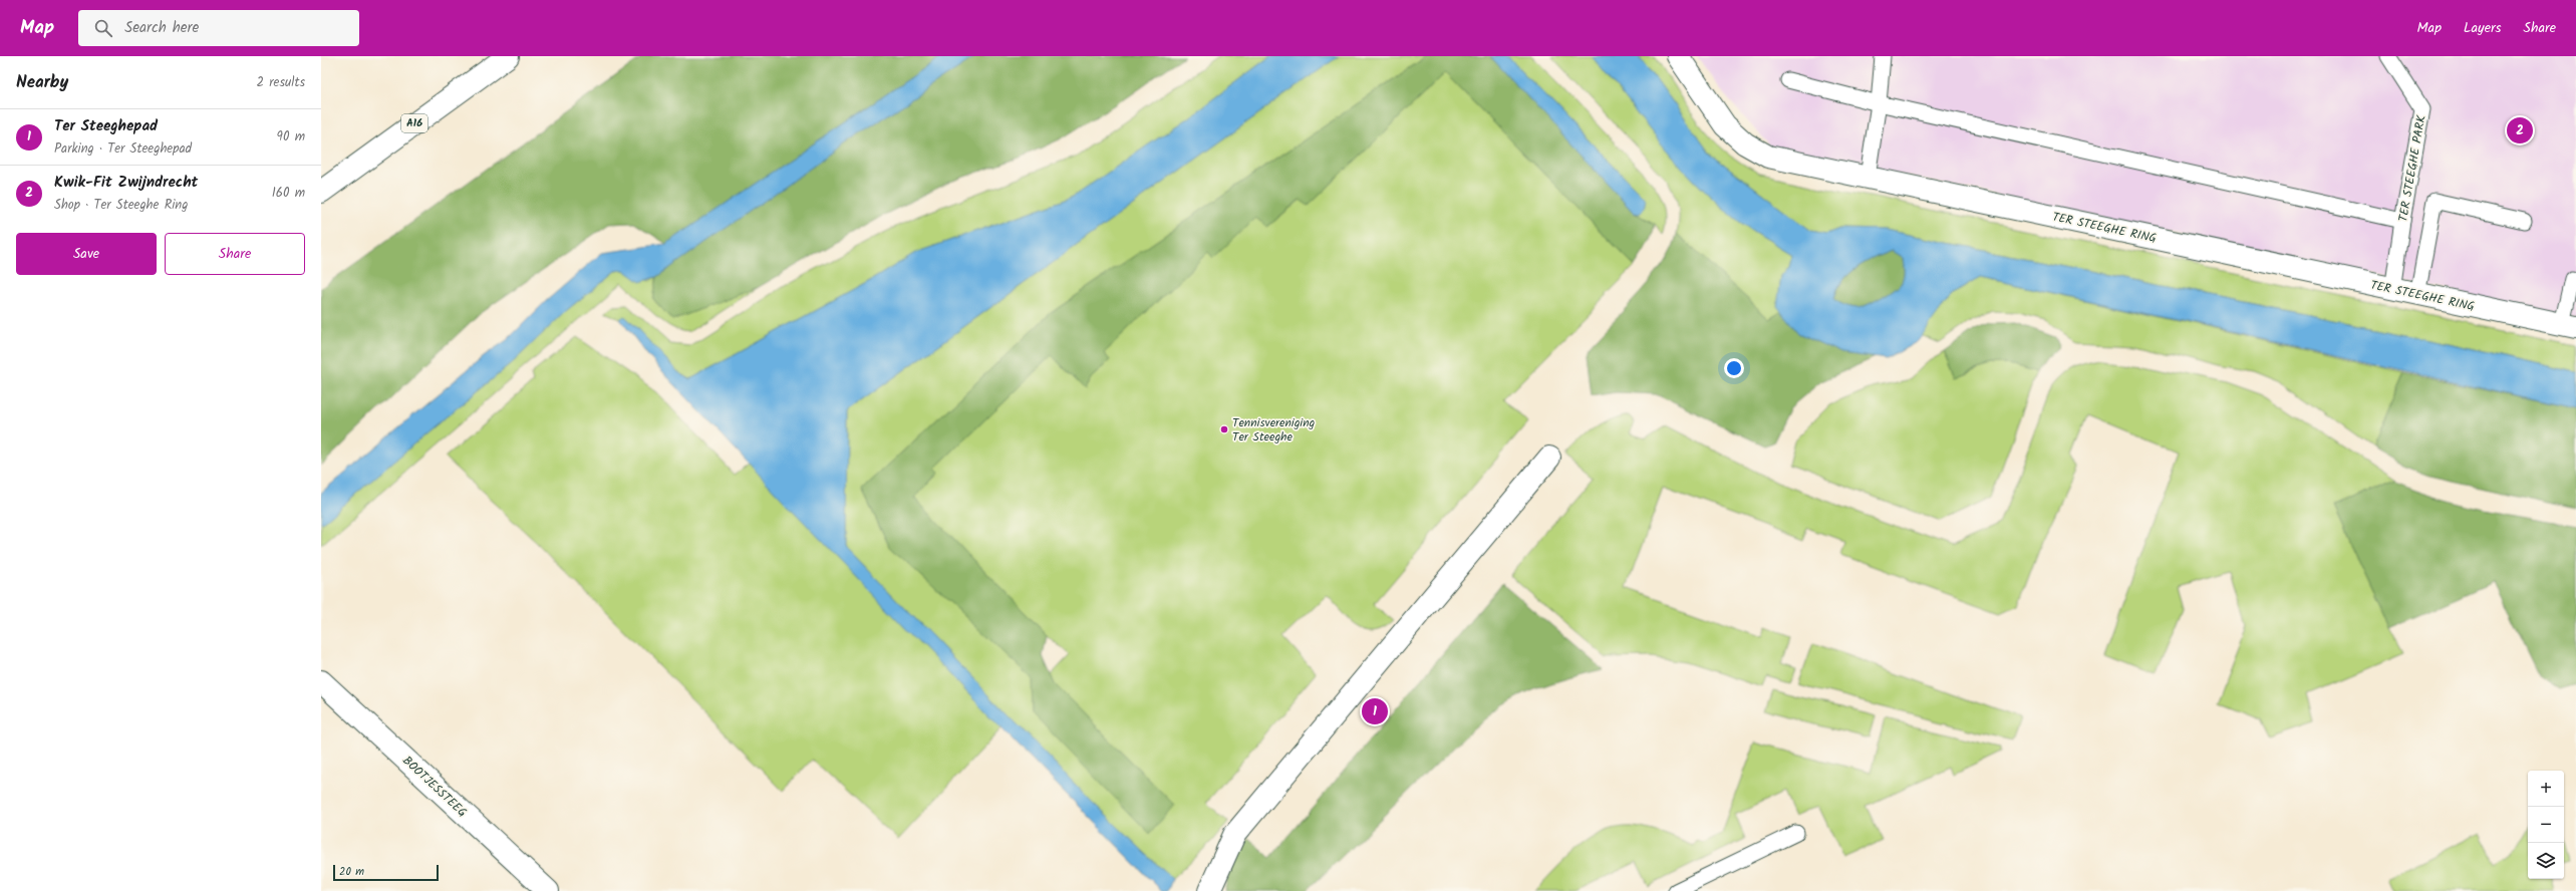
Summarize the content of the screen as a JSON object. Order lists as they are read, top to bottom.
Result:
{
  "streets": {
    "main road": ["A16", "TER STEEGHE RING", "BOOTJESSTEEG"],
    "lane": ["TER STEEGHE PARK"]
  },
  "crossings": [
    ["TER STEEGHE PARK", "TER STEEGHE RING"]
  ],
  "places": ["Tennisvereniging Ter Steeghe"],
  "scale_bar": "20 m",
  "page": {
    "header": "Map",
    "search": "Search here",
    "nav": ["Map", "Layers", "Share"],
    "heading": ["Nearby", "2 results"],
    "list": [
      {
        "mark": "1",
        "name": "Ter Steeghepad",
        "note": "Parking · Ter Steeghepad",
        "value": "90 m"
      },
      {
        "mark": "2",
        "name": "Kwik-Fit Zwijndrecht",
        "note": "Shop · Ter Steeghe Ring",
        "value": "160 m"
      }
    ],
    "pins": ["2", "1"],
    "buttons": ["Save", "Share"],
    "map_buttons": ["+", "−"],
    "scale": "20 m"
  }
}
